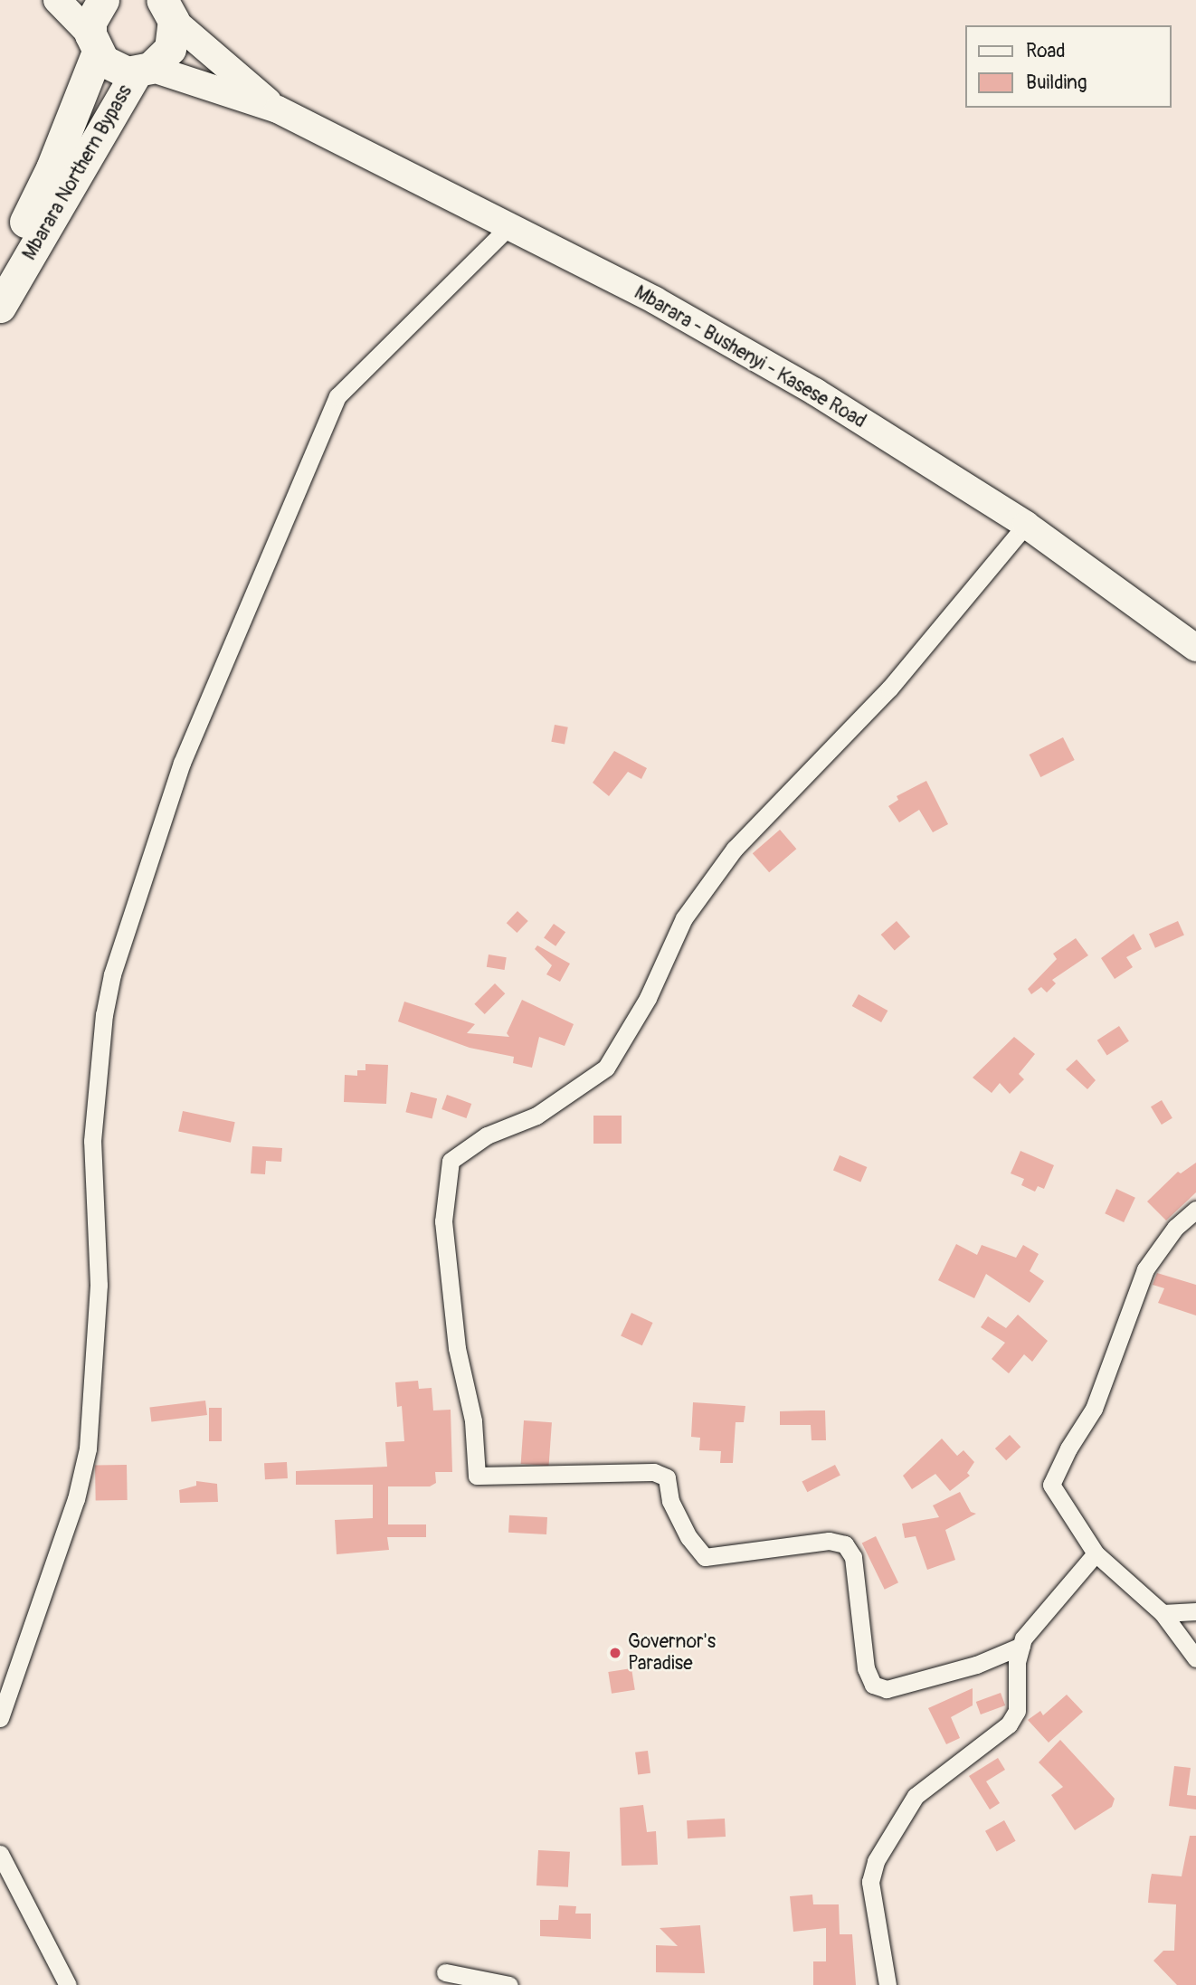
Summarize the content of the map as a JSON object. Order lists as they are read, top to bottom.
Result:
{
  "streets": {
    "highway": ["Mbarara Northern Bypass"],
    "main road": ["Mbarara - Bushenyi - Kasese Road"]
  },
  "crossings": [
    ["Mbarara Northern Bypass", "Mbarara - Bushenyi - Kasese Road"]
  ],
  "places": ["Governor's Paradise"],
  "legend": ["Road", "Building"]
}
